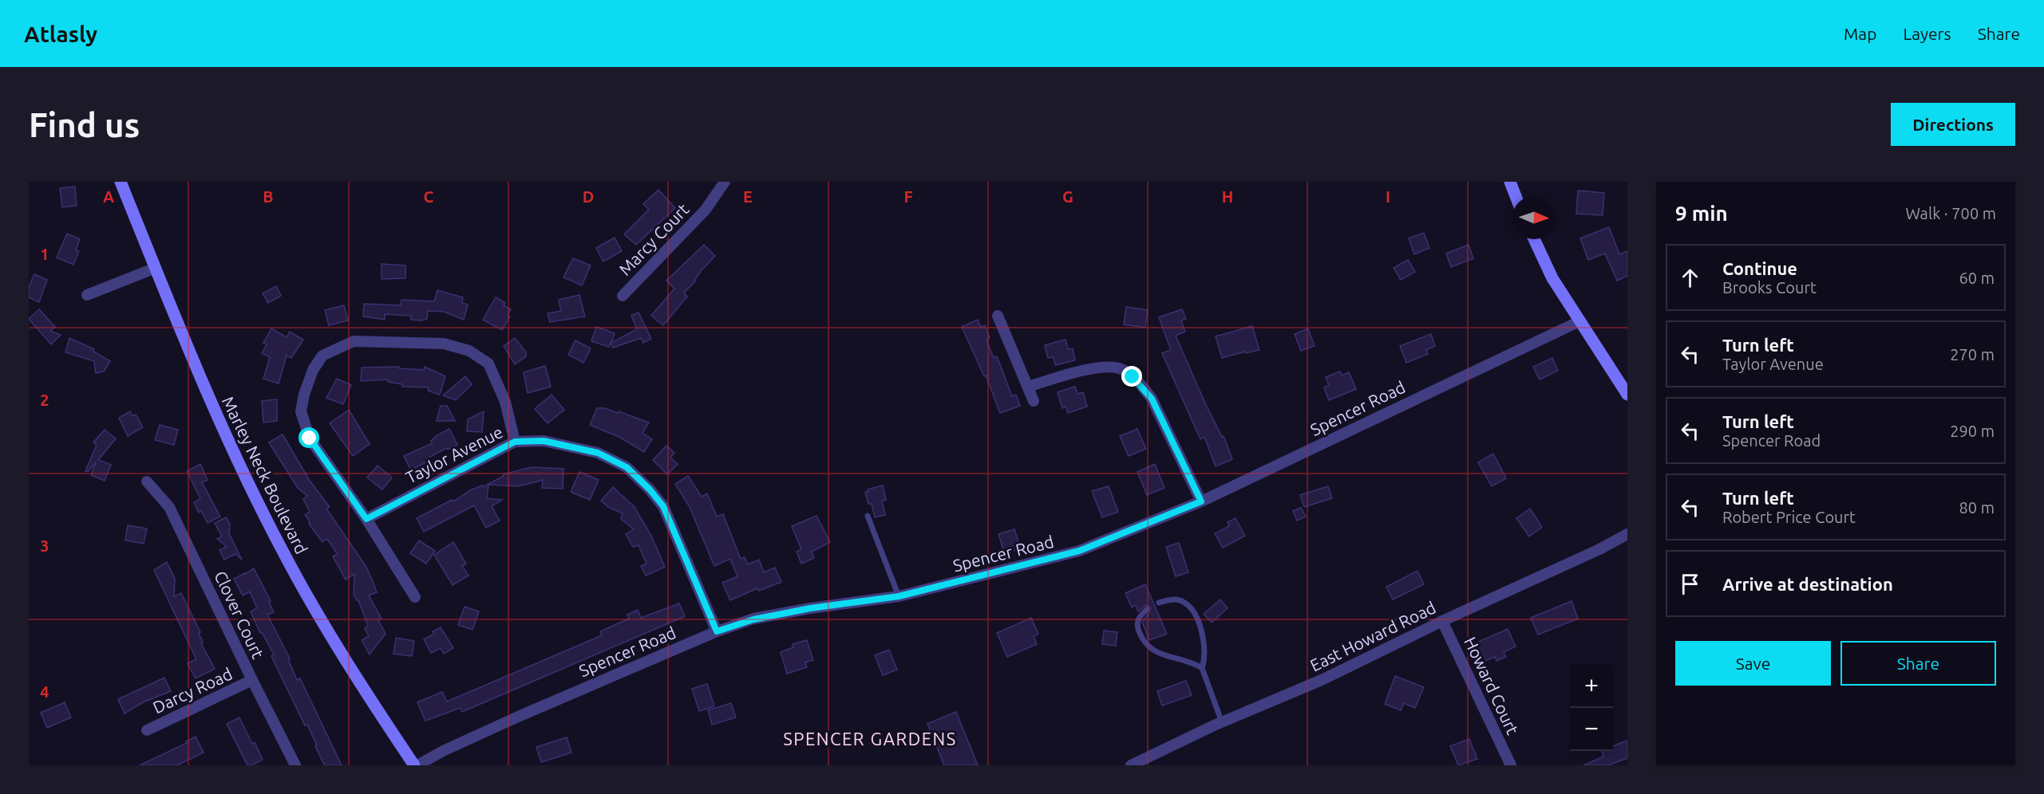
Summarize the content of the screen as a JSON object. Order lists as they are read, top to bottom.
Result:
{
  "streets": {
    "main road": ["Marley Neck Boulevard"],
    "street": [
      "Marcy Court",
      "Spencer Road",
      "Taylor Avenue",
      "Clover Court",
      "East Howard Road",
      "Howard Court",
      "Darcy Road"
    ]
  },
  "crossings": [
    ["Spencer Road", "Taylor Avenue"],
    ["Spencer Road", "Marley Neck Boulevard"],
    ["Clover Court", "Darcy Road"],
    ["East Howard Road", "Howard Court"]
  ],
  "districts": ["SPENCER GARDENS"],
  "north": "right",
  "page": {
    "header": "Atlasly",
    "nav": ["Map", "Layers", "Share"],
    "buttons": [
      "Directions",
      ["Save", "Share"]
    ],
    "title": "Find us",
    "heading": ["9 min", "Walk · 700 m"],
    "list": [
      ["Continue", "Brooks Court", "60 m"],
      ["Turn left", "Taylor Avenue", "270 m"],
      ["Turn left", "Spencer Road", "290 m"],
      ["Turn left", "Robert Price Court", "80 m"],
      "Arrive at destination"
    ],
    "map_buttons": ["+", "−"]
  },
  "grid": {
    "columns": [
      "A",
      "B",
      "C",
      "D",
      "E",
      "F",
      "G",
      "H",
      "I"
    ],
    "rows": [
      "1",
      "2",
      "3",
      "4"
    ]
  }
}
